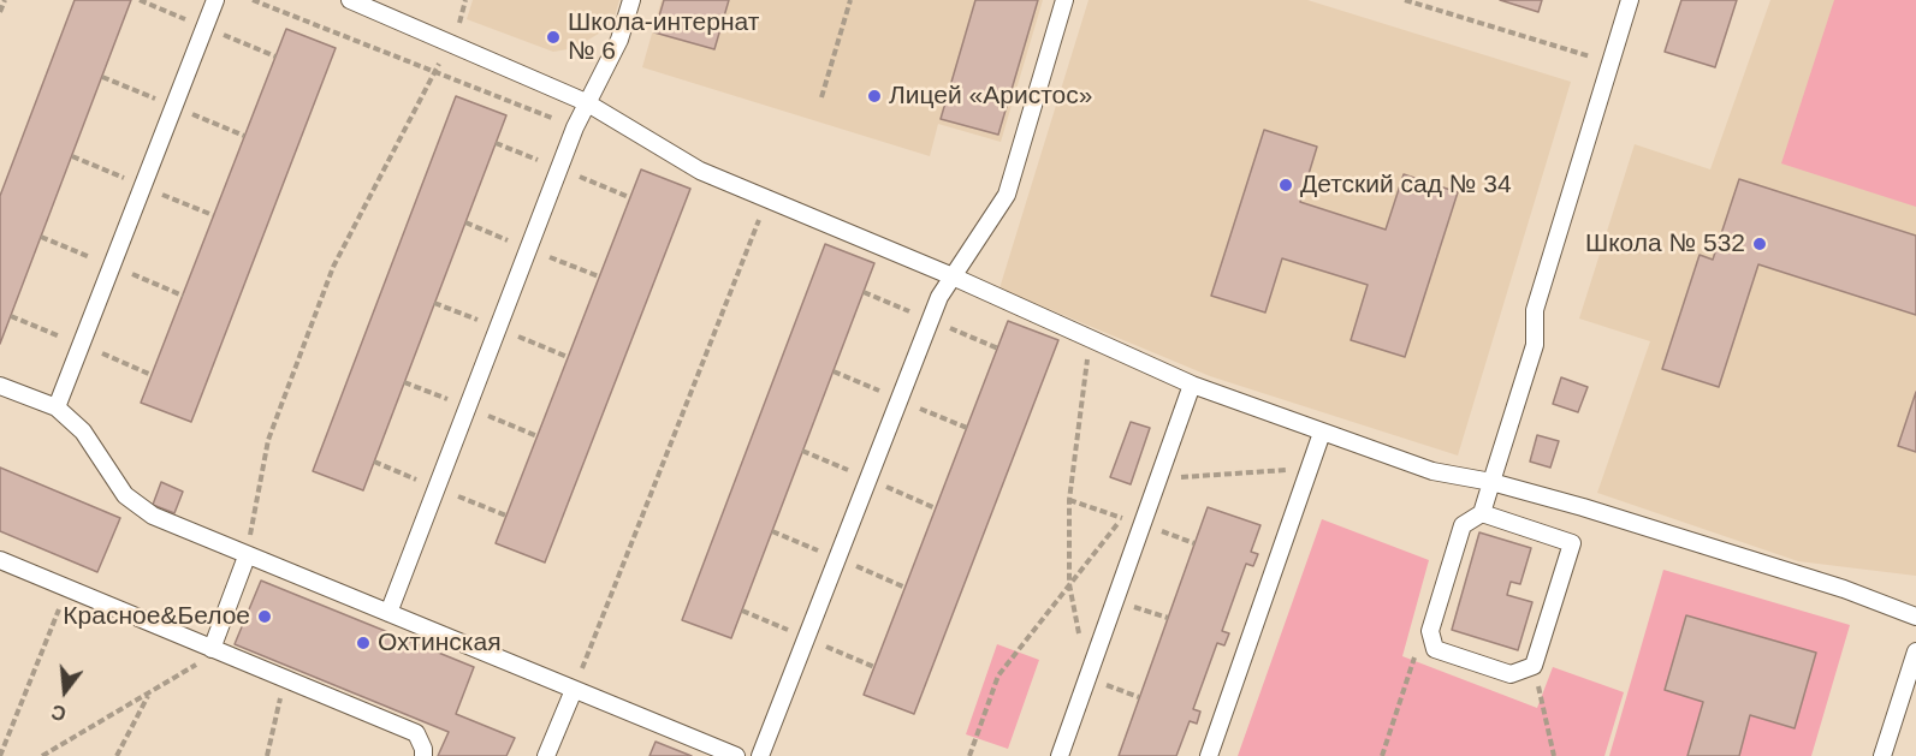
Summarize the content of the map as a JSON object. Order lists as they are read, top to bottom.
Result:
{
  "places": [
    "Школа-интернат № 6",
    "Лицей «Аристос»",
    "Детский сад № 34",
    "Школа № 532",
    "Красное&Белое",
    "Охтинская"
  ],
  "north": "bottom"
}
